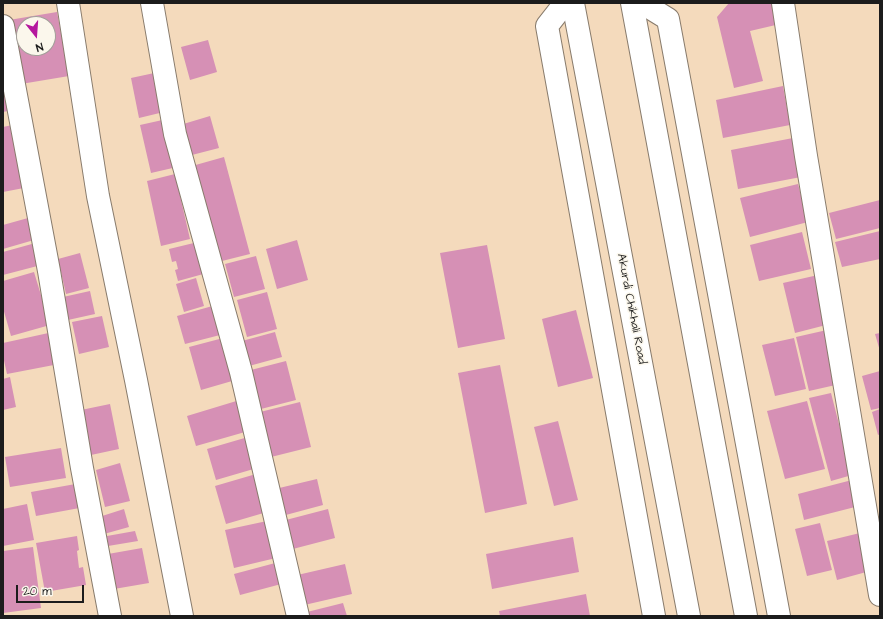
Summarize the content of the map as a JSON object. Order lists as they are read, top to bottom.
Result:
{
  "streets": {
    "street": ["Akurdi Chikhali Road"]
  },
  "scale_bar": "20 m",
  "north": "bottom"
}
